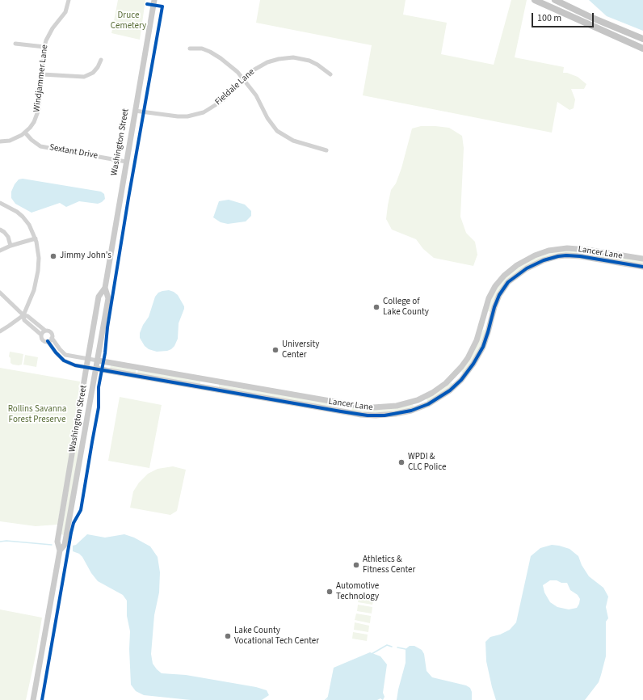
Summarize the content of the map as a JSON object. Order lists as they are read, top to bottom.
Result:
{
  "streets": {
    "street": [
      "Windjammer Lane",
      "Fieldale Lane",
      "Washington Street",
      "Sextant Drive",
      "Lancer Lane"
    ]
  },
  "crossings": [
    ["Windjammer Lane", "Sextant Drive"],
    ["Fieldale Lane", "Washington Street"],
    ["Washington Street", "Sextant Drive"],
    ["Washington Street", "Lancer Lane"]
  ],
  "parks": ["Druce Cemetery", "Rollins Savanna Forest Preserve"],
  "places": [
    "Jimmy John's",
    "College of Lake County",
    "University Center",
    "WPDI & CLC Police",
    "Athletics & Fitness Center",
    "Automotive Technology",
    "Lake County Vocational Tech Center"
  ],
  "scale_bar": "100 m"
}
